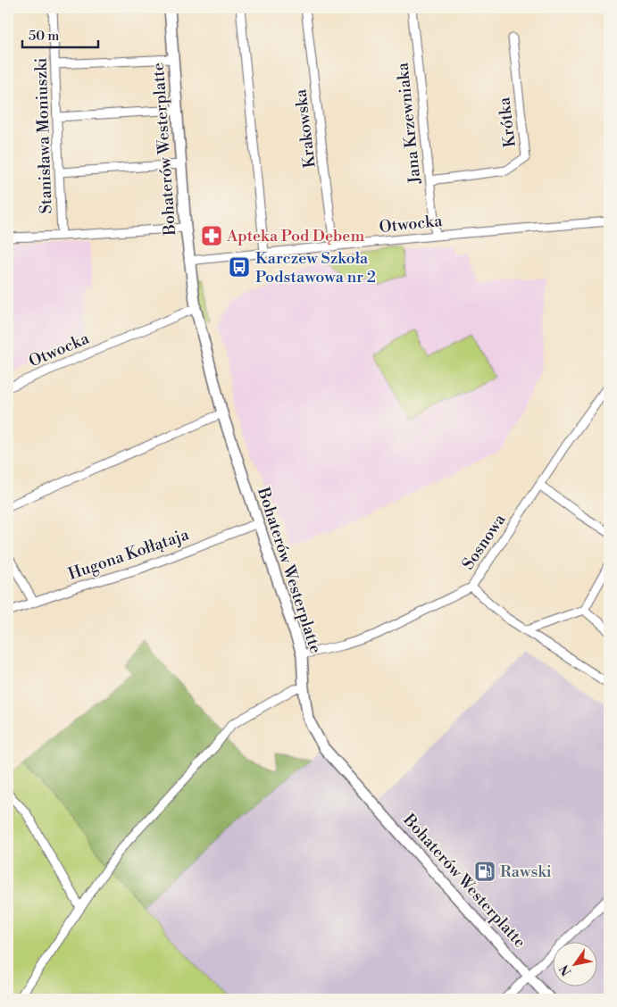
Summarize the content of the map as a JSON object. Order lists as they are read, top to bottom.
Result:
{
  "streets": {
    "street": [
      "Krótka",
      "Jana Krzewniaka",
      "Krakowska",
      "Stanisława Moniuszki",
      "Bohaterów Westerplatte",
      "Otwocka",
      "Sosnowa",
      "Hugona Kołłątaja"
    ]
  },
  "crossings": [
    ["Krótka", "Jana Krzewniaka"],
    ["Jana Krzewniaka", "Otwocka"],
    ["Krakowska", "Otwocka"],
    ["Bohaterów Westerplatte", "Otwocka"],
    ["Bohaterów Westerplatte", "Sosnowa"],
    ["Bohaterów Westerplatte", "Hugona Kołłątaja"]
  ],
  "places": {
    "pharmacy": ["Apteka Pod Dębem"],
    "bus stop": ["Karczew Szkoła Podstawowa nr 2"],
    "fuel station": ["Rawski"]
  },
  "scale_bar": "50 m",
  "north": "bottom left"
}
